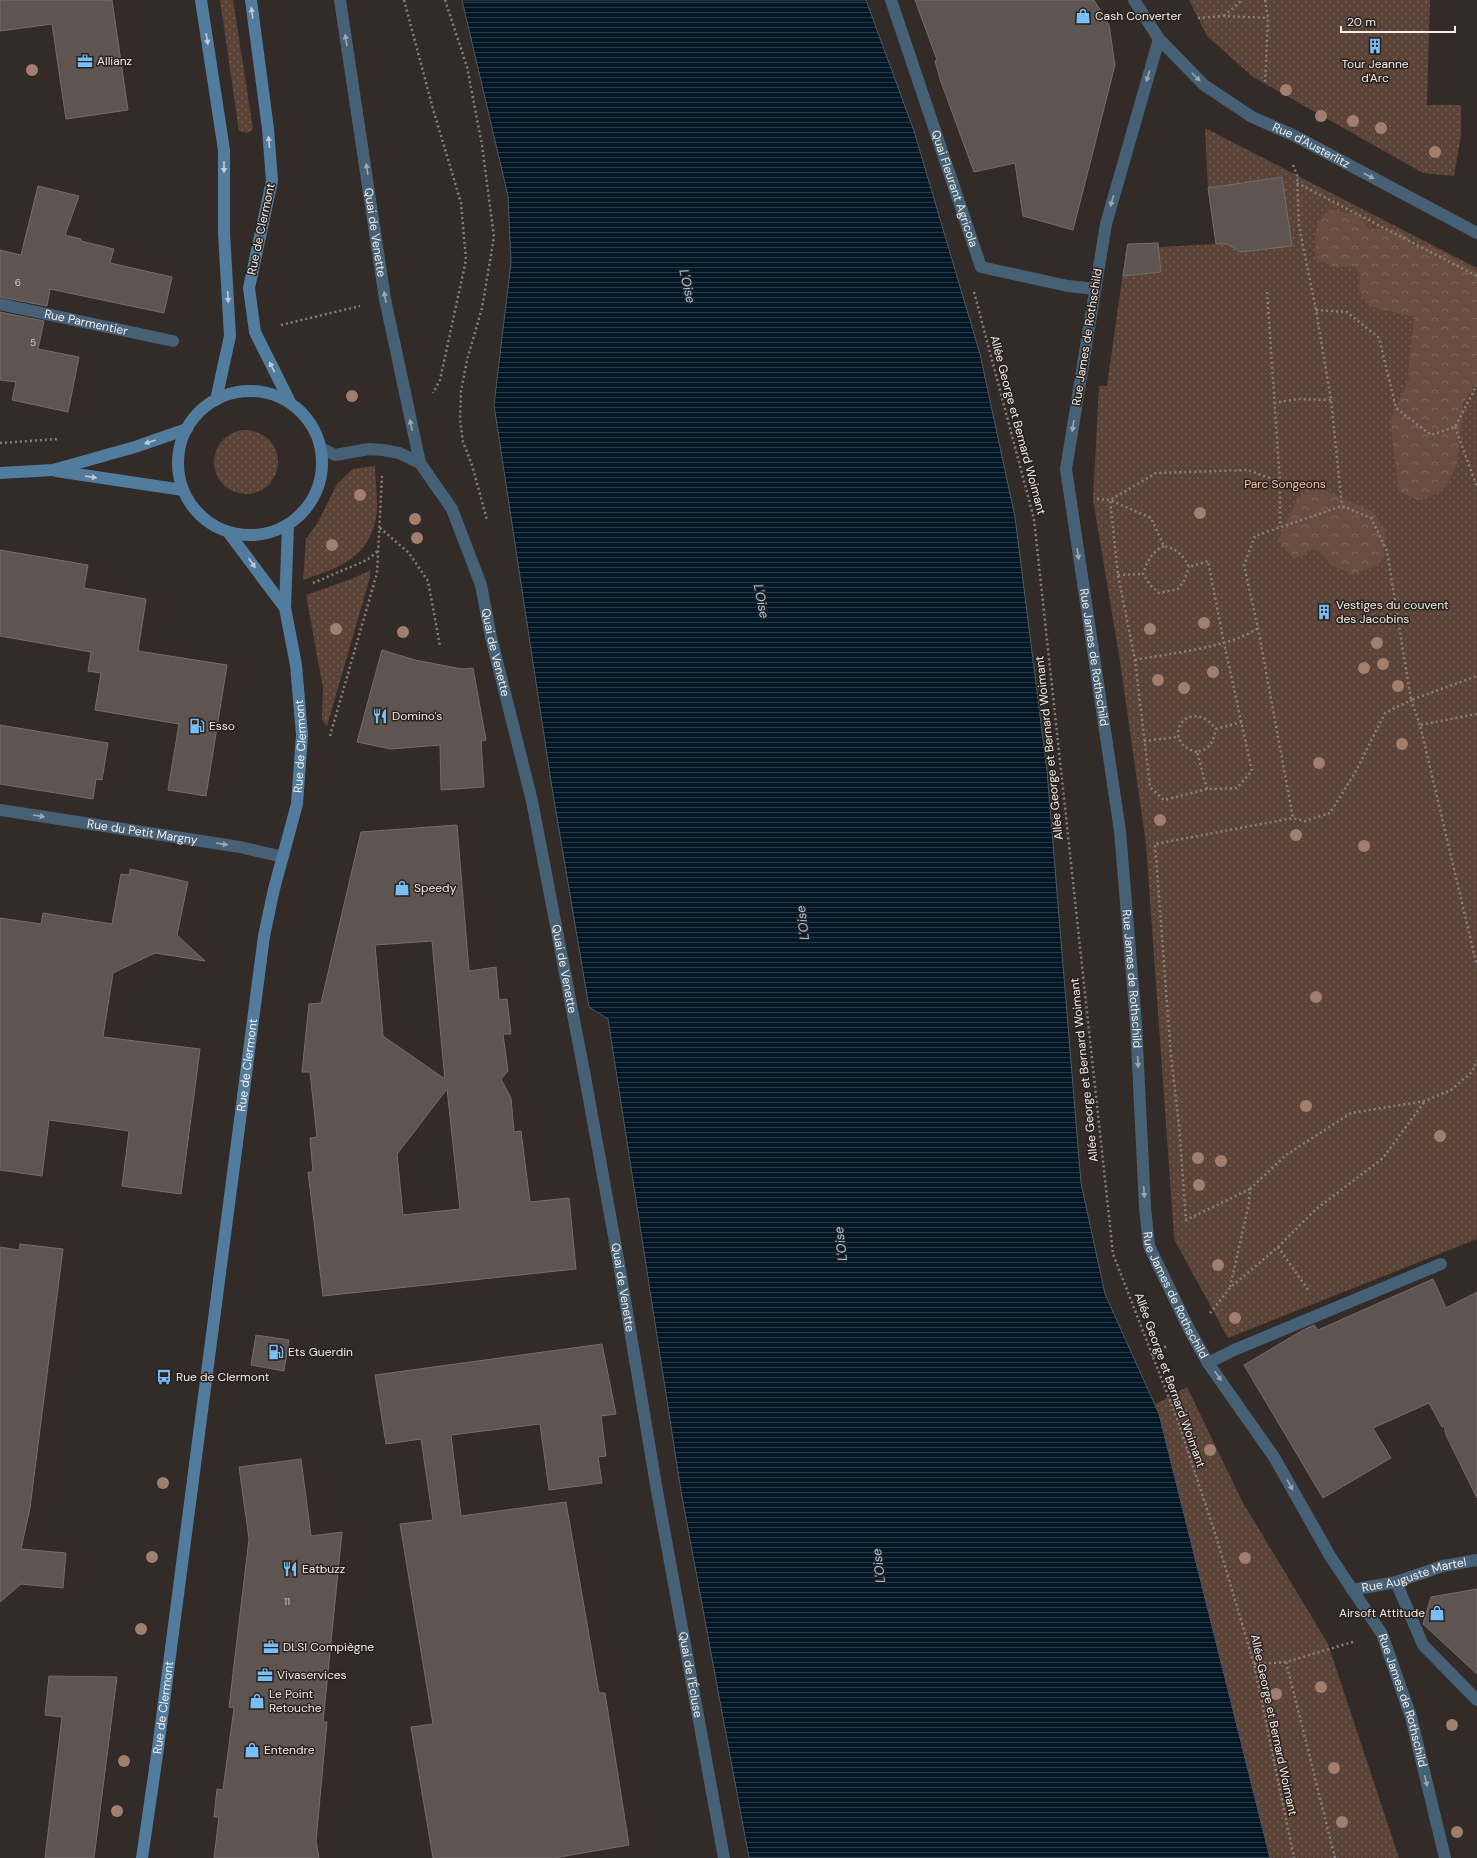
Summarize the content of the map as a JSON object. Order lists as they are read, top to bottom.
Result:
{
  "streets": {
    "main road": ["Rue de Clermont"],
    "street": [
      "Rue d'Austerlitz",
      "Quai Fleurant Agricola",
      "Quai de Venette",
      "Rue Parmentier",
      "Rue James de Rothschild",
      "Rue du Petit Margny",
      "Rue Auguste Martel",
      "Quai de l'Écluse"
    ],
    "path": ["Allée George et Bernard Woimant"]
  },
  "crossings": [
    ["Rue d'Austerlitz", "Rue James de Rothschild"],
    ["Quai Fleurant Agricola", "Allée George et Bernard Woimant"],
    ["Rue de Clermont", "Rue du Petit Margny"],
    ["Quai de Venette", "Quai de l'Écluse"],
    ["Rue James de Rothschild", "Rue Auguste Martel"]
  ],
  "one_way": ["Rue d'Austerlitz", "Rue James de Rothschild", "Rue du Petit Margny"],
  "water": ["L'Oise"],
  "parks": ["Parc Songeons"],
  "places": {
    "shop": [
      "Cash Converter",
      "Speedy",
      "Airsoft Attitude",
      "Le Point Retouche",
      "Entendre"
    ],
    "building": ["Tour Jeanne d'Arc", "Vestiges du couvent des Jacobins"],
    "office": ["Allianz", "DLSI Compiègne", "Vivaservices"],
    "restaurant": ["Domino's", "Eatbuzz"],
    "fuel station": ["Esso", "Ets Guerdin"],
    "bus stop": ["Rue de Clermont"]
  },
  "house_numbers": ["6", "5", "11"],
  "scale_bar": "20 m"
}
